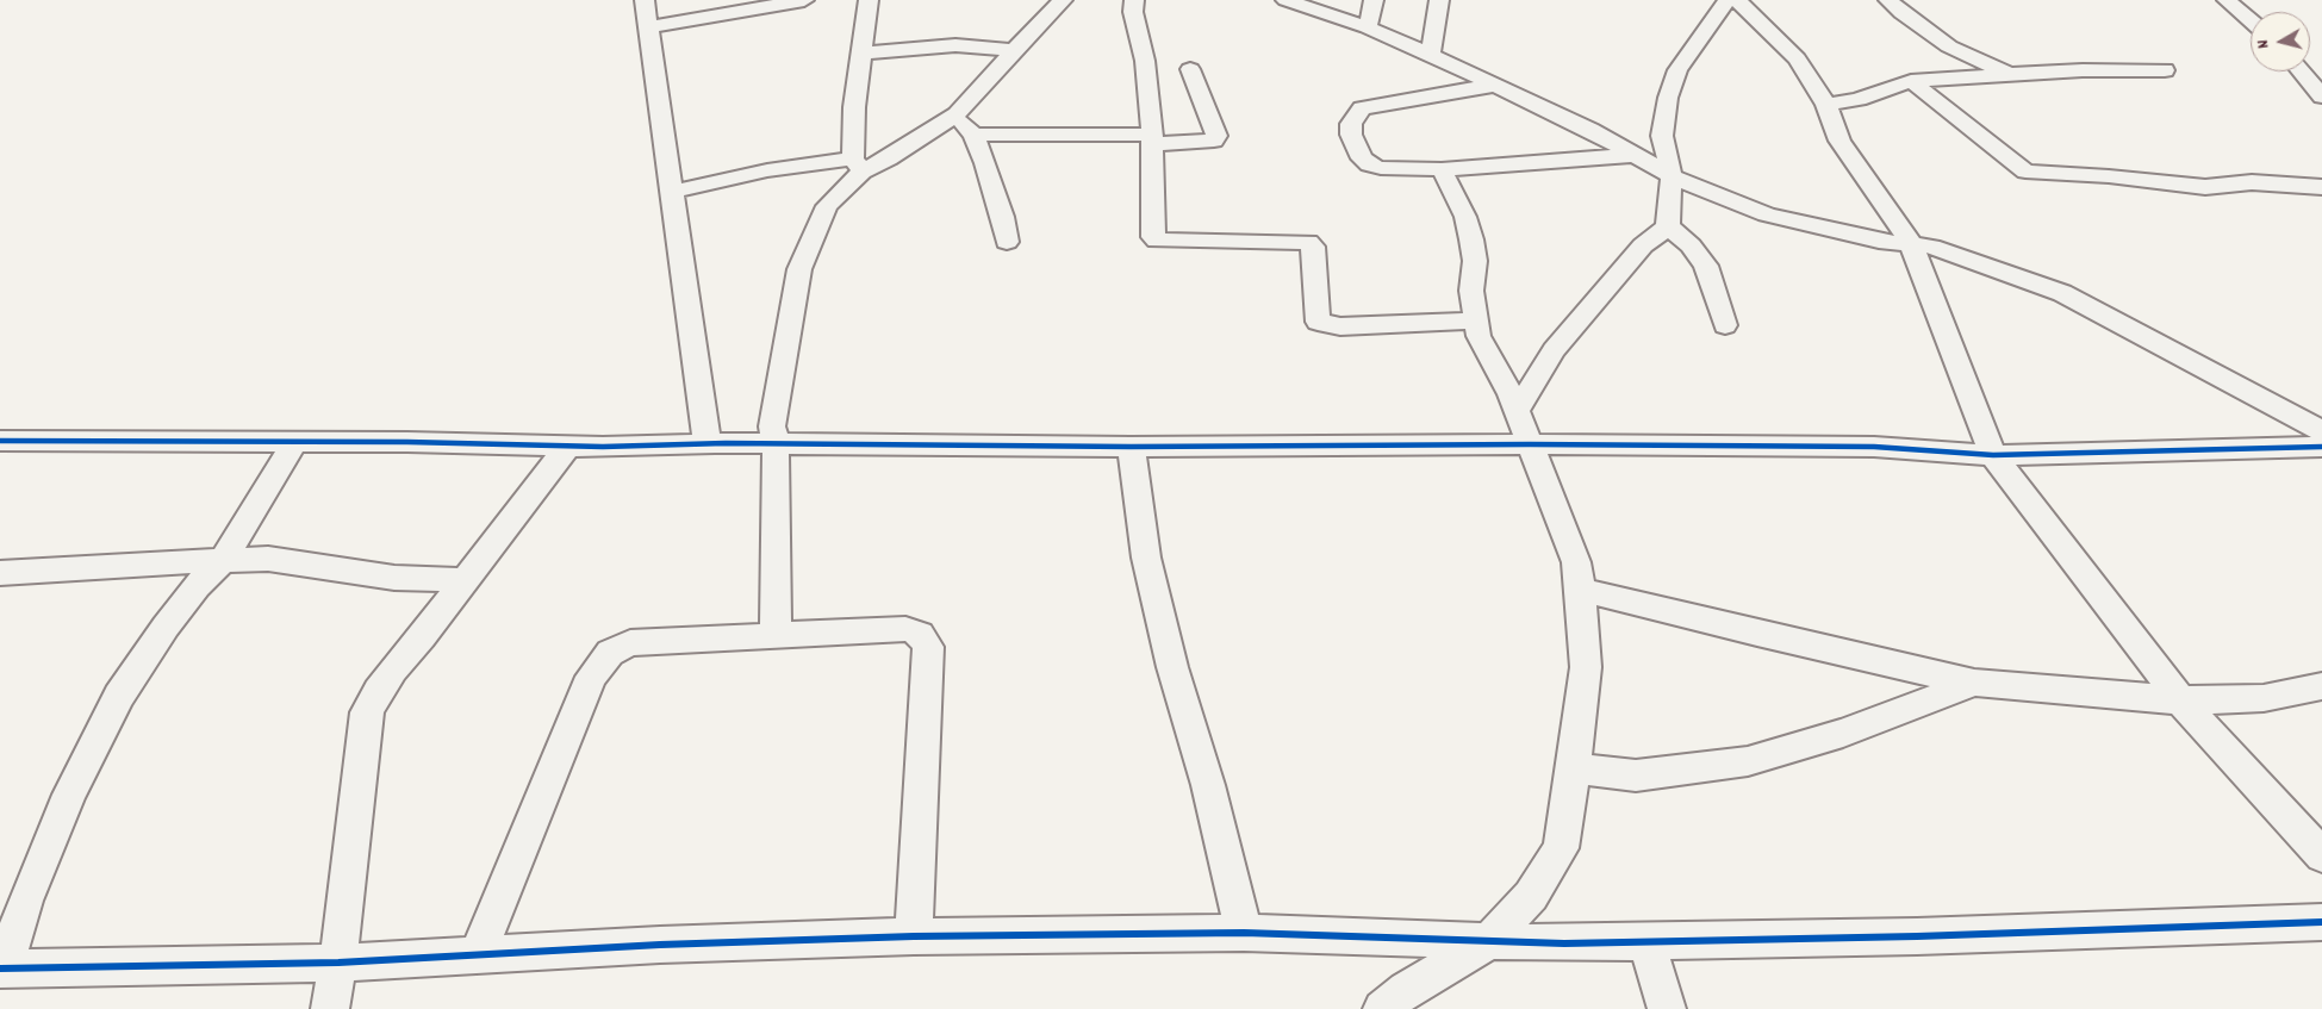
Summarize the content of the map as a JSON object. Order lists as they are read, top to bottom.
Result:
{
  "north": "left"
}
